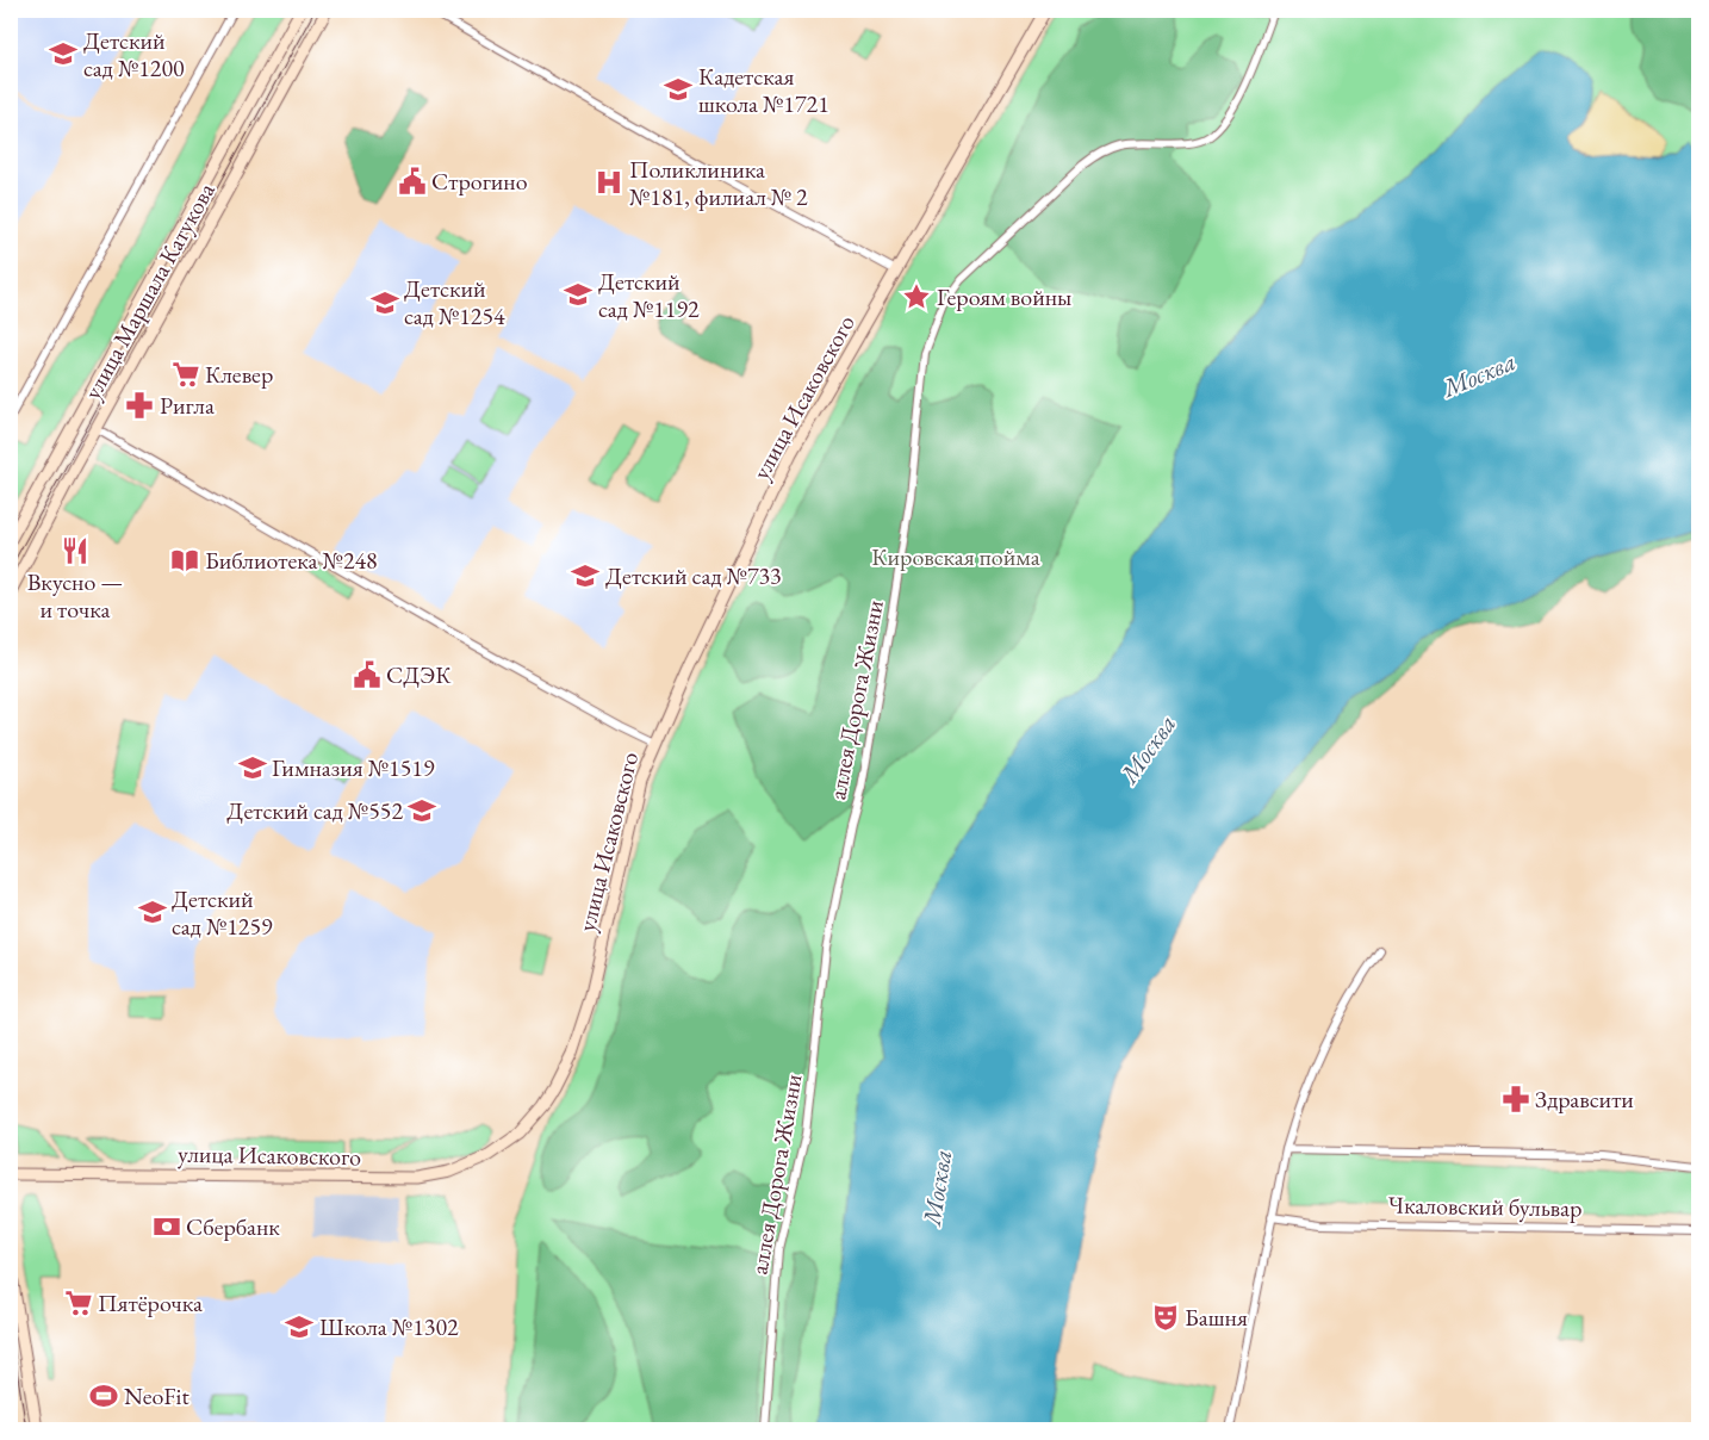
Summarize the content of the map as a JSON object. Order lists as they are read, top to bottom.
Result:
{
  "streets": {
    "street": [
      "улица Маршала Катукова",
      "улица Исаковского",
      "аллея Дорога Жизни",
      "Чкаловский бульвар"
    ]
  },
  "water": ["Москва"],
  "parks": ["Кировская пойма"],
  "places": {
    "school or university": [
      "Детский сад №1200",
      "Кадетская школа №1721",
      "Детский сад №1192",
      "Детский сад №1254",
      "Детский сад №733",
      "Гимназия №1519",
      "Детский сад №552",
      "Детский сад №1259",
      "Школа №1302"
    ],
    "public building": ["Строгино", "СДЭК"],
    "hospital": ["Поликлиника №181, филиал № 2"],
    "place": ["Героям войны"],
    "supermarket": ["Клевер", "Пятёрочка"],
    "pharmacy": ["Ригла", "Здравсити"],
    "restaurant": ["Вкусно — и точка"],
    "library": ["Библиотека №248"],
    "bank": ["Сбербанк"],
    "theatre": ["Башня"],
    "sports": ["NeoFit"]
  }
}
